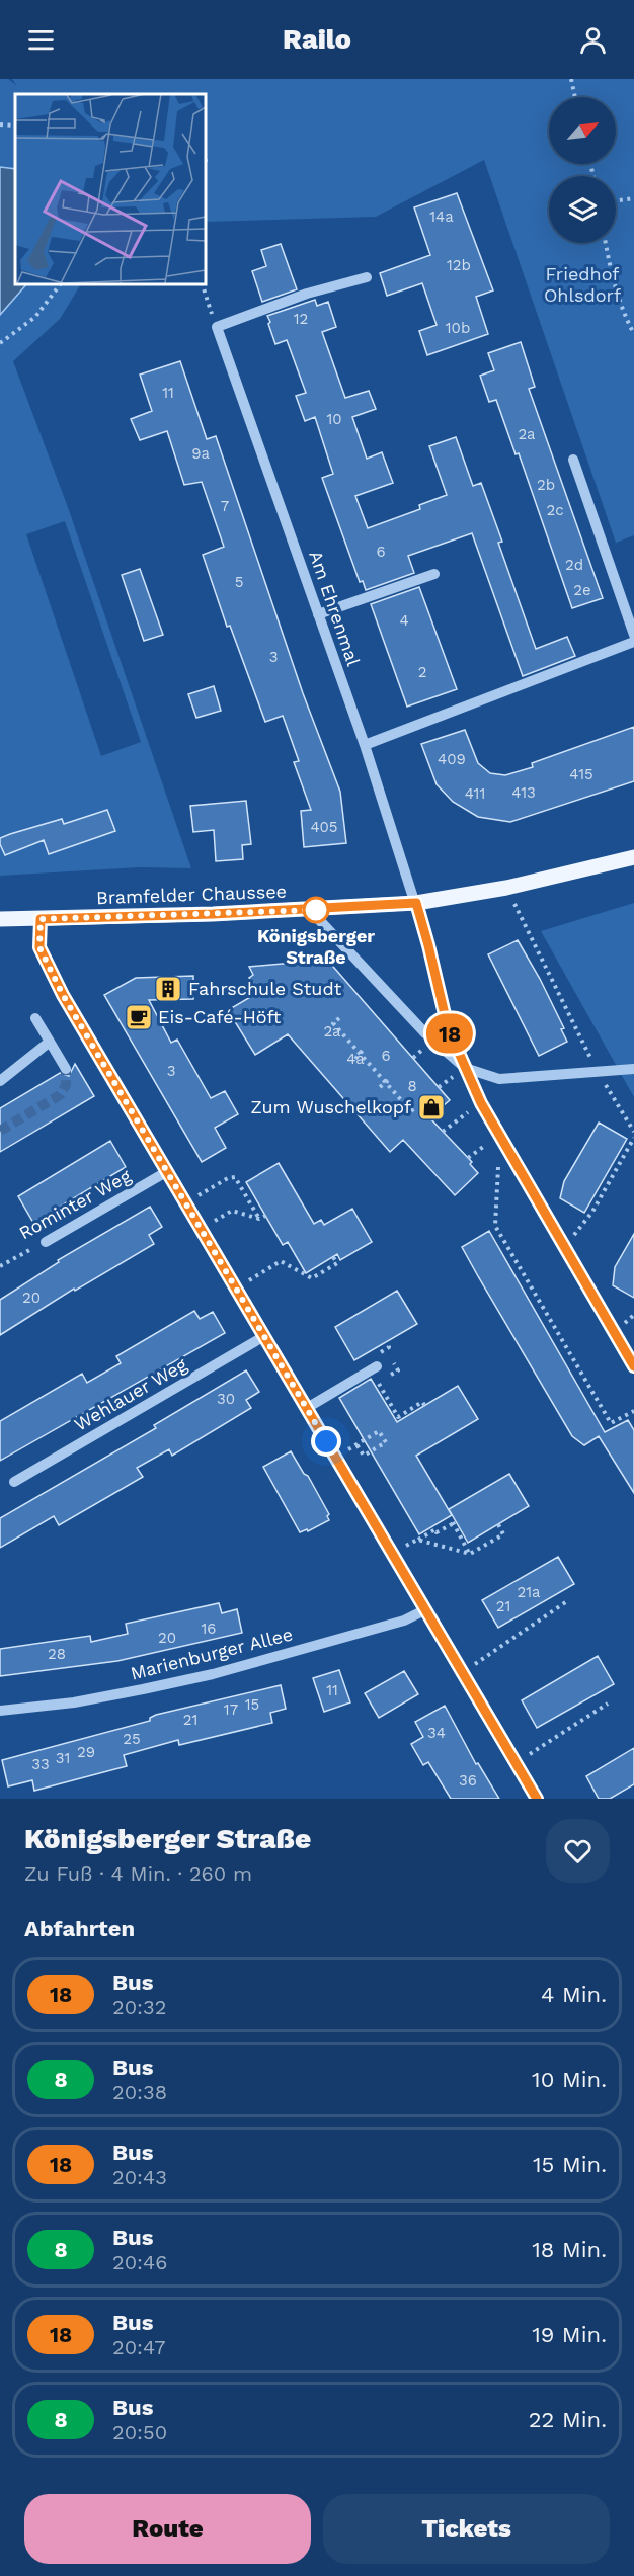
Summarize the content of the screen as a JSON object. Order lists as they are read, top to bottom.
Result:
{
  "streets": {
    "main road": ["Bramfelder Chaussee"],
    "street": [
      "Am Ehrenmal",
      "Rominter Weg",
      "Wehlauer Weg",
      "Marienburger Allee"
    ]
  },
  "crossings": [
    ["Am Ehrenmal", "Bramfelder Chaussee"]
  ],
  "parks": ["Friedhof Ohlsdorf"],
  "places": {
    "other": ["Königsberger Straße"],
    "building": ["Fahrschule Studt"],
    "cafe": ["Eis-Café-Höft"],
    "shop": ["Zum Wuschelkopf"]
  },
  "lines": ["bus line 18"],
  "house_numbers": [
    "14a",
    "12b",
    "12",
    "10b",
    "11",
    "10",
    "2a",
    "9a",
    "2b",
    "7",
    "2c",
    "6",
    "2d",
    "5",
    "2e",
    "4",
    "3",
    "2",
    "409",
    "415",
    "413",
    "411",
    "405",
    "2a",
    "6",
    "4a",
    "3",
    "8",
    "20",
    "30",
    "21a",
    "21",
    "16",
    "20",
    "28",
    "11",
    "15",
    "17",
    "21",
    "34",
    "25",
    "29",
    "31",
    "33",
    "36"
  ],
  "north": "top right",
  "page": {
    "header": "Railo",
    "on_map": "18",
    "heading": [
      ["Königsberger Straße", "Zu Fuß · 4 Min. · 260 m"],
      "Abfahrten"
    ],
    "list": [
      {
        "mark": "18",
        "name": "Bus",
        "note": "20:32",
        "value": "4 Min."
      },
      {
        "mark": "8",
        "name": "Bus",
        "note": "20:38",
        "value": "10 Min."
      },
      {
        "mark": "18",
        "name": "Bus",
        "note": "20:43",
        "value": "15 Min."
      },
      {
        "mark": "8",
        "name": "Bus",
        "note": "20:46",
        "value": "18 Min."
      },
      {
        "mark": "18",
        "name": "Bus",
        "note": "20:47",
        "value": "19 Min."
      },
      {
        "mark": "8",
        "name": "Bus",
        "note": "20:50",
        "value": "22 Min."
      }
    ],
    "buttons": ["Route", "Tickets"]
  }
}
